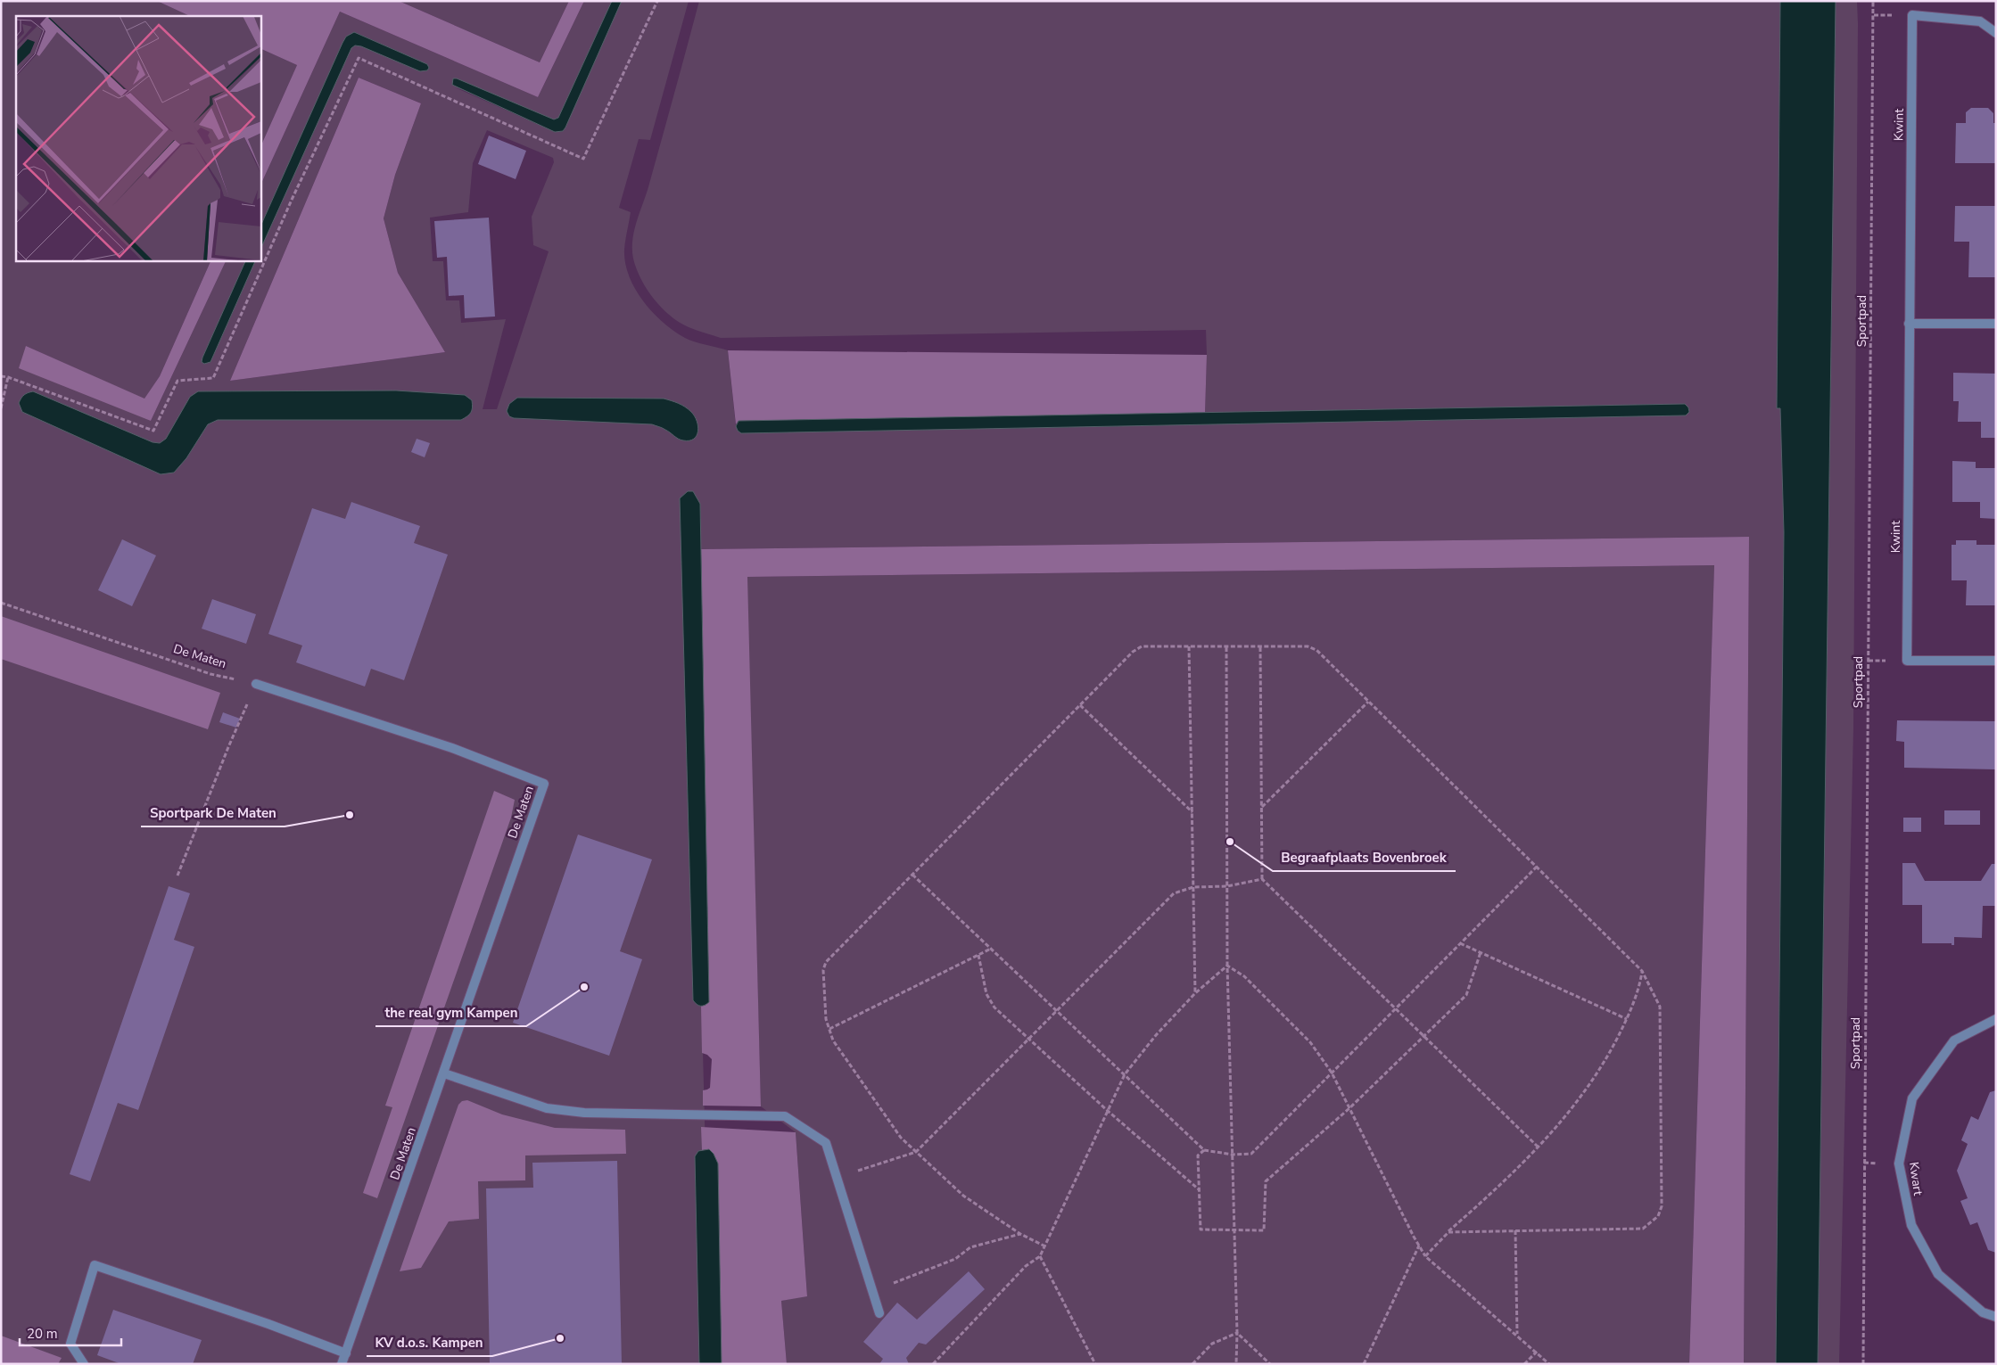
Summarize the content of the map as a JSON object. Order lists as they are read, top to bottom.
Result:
{
  "streets": {
    "street": ["Kwint", "De Maten", "Kwart"],
    "path": ["Sportpad"]
  },
  "places": [
    "Sportpark De Maten",
    "Begraafplaats Bovenbroek",
    "the real gym Kampen",
    "KV d.o.s. Kampen"
  ],
  "scale_bar": "20 m"
}
